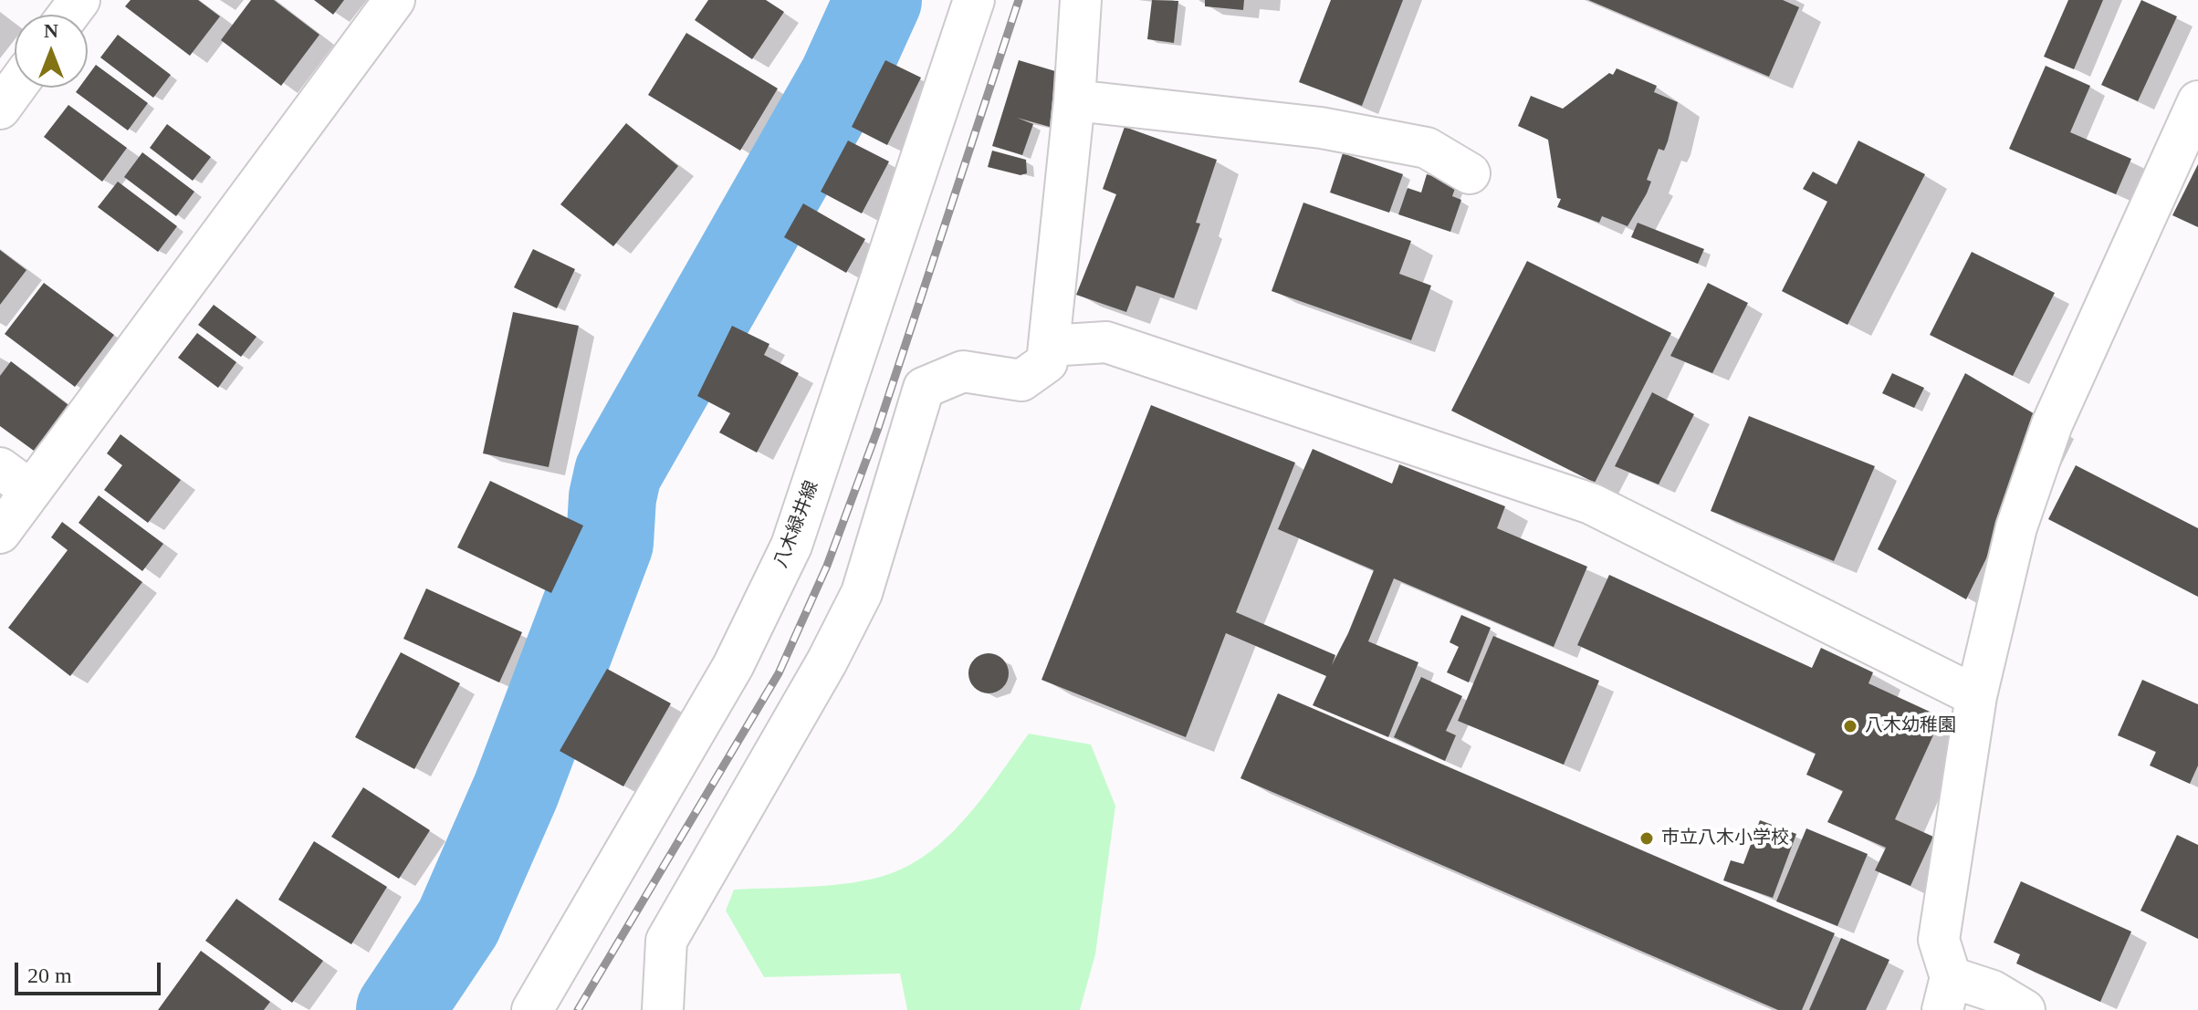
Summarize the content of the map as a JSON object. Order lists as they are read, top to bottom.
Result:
{
  "streets": {
    "street": ["八木緑井線"]
  },
  "places": ["八木幼稚園", "市立八木小学校"],
  "scale_bar": "20 m",
  "north": "top"
}
